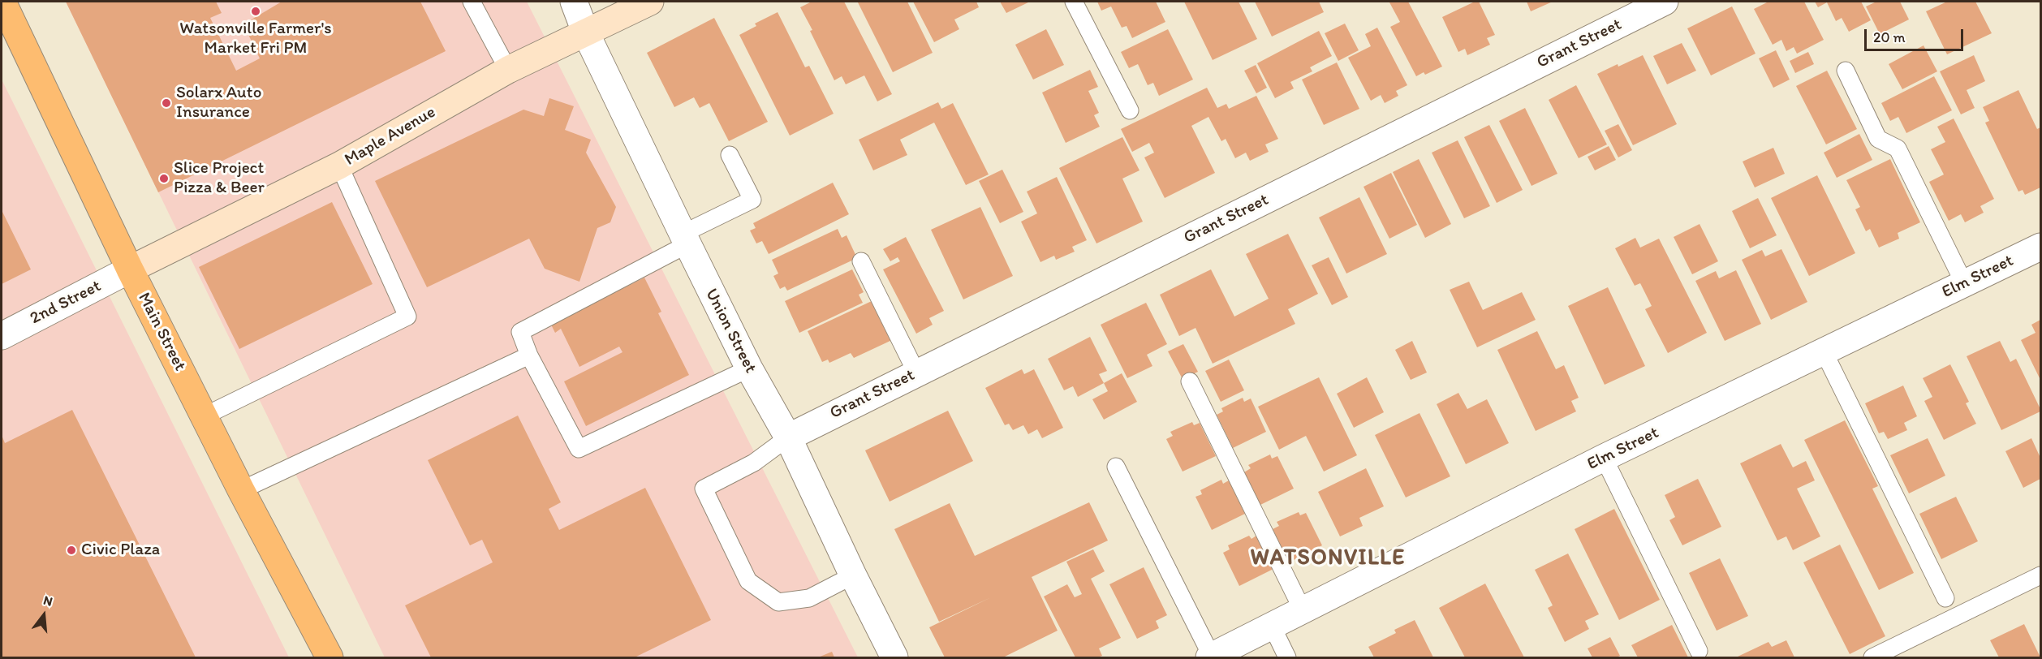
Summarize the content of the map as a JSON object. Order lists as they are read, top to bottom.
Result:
{
  "streets": {
    "main road": ["Main Street"],
    "street": [
      "Grant Street",
      "Maple Avenue",
      "Elm Street",
      "2nd Street",
      "Union Street"
    ]
  },
  "crossings": [
    ["Grant Street", "Union Street"],
    ["Maple Avenue", "2nd Street"],
    ["Maple Avenue", "Union Street"],
    ["Maple Avenue", "Main Street"],
    ["2nd Street", "Main Street"]
  ],
  "districts": ["WATSONVILLE"],
  "places": [
    "Watsonville Farmer's Market Fri PM",
    "Solarx Auto Insurance",
    "Slice Project Pizza & Beer",
    "Civic Plaza"
  ],
  "scale_bar": "20 m",
  "north": "top"
}
